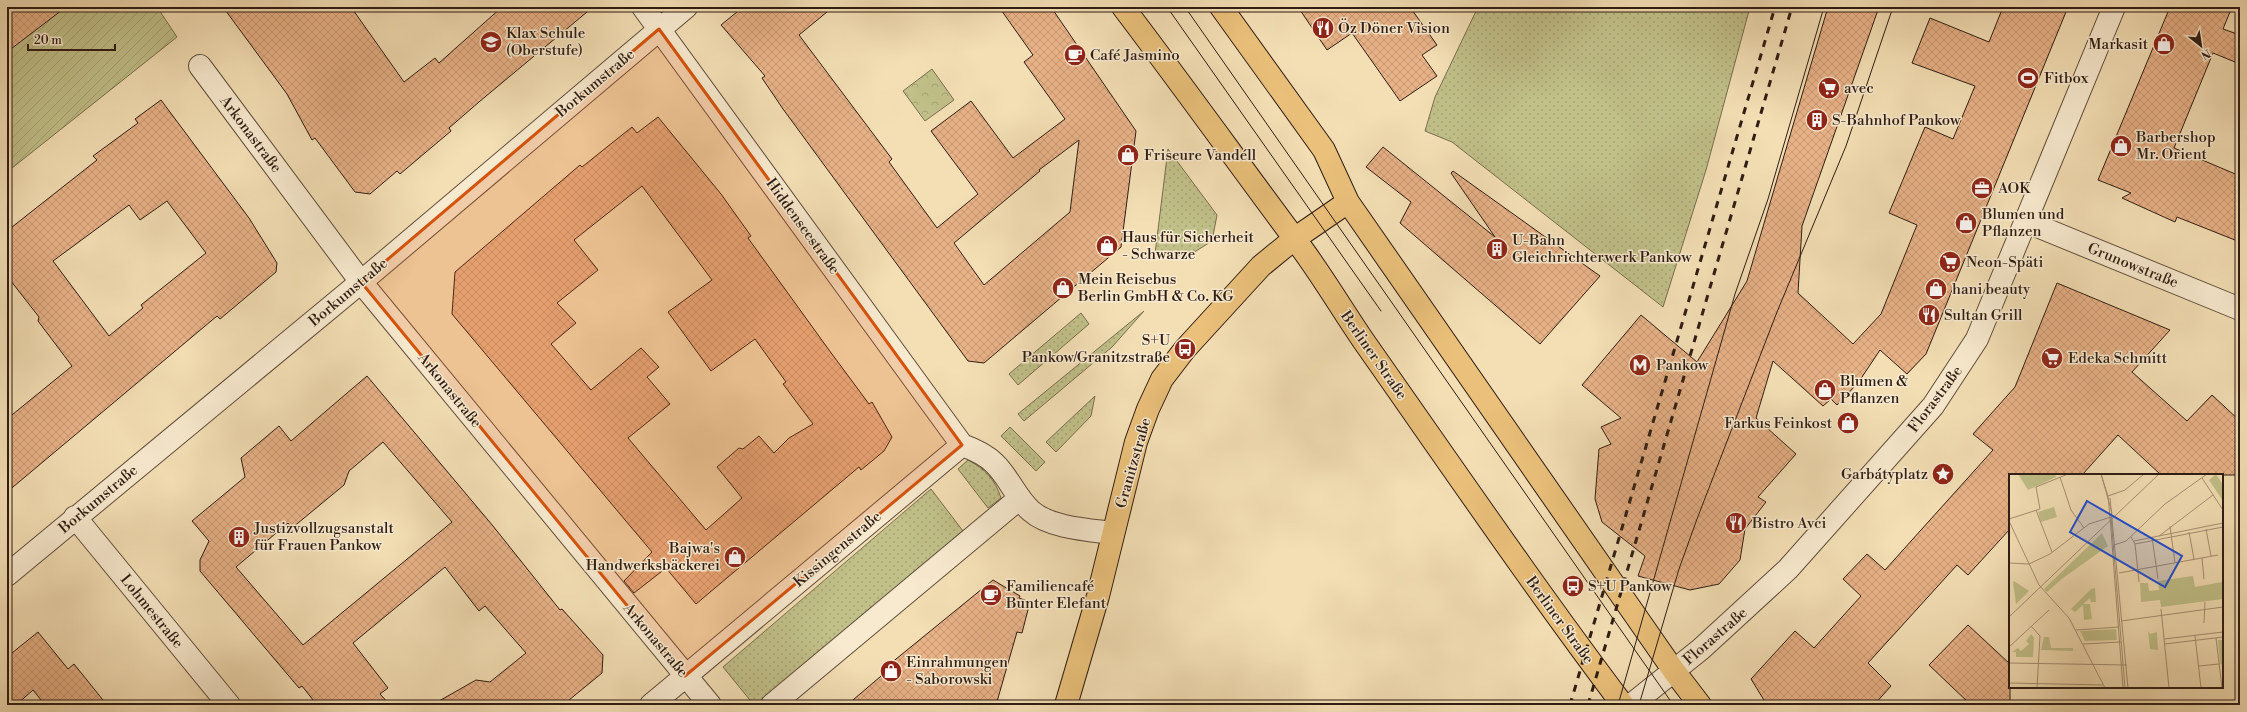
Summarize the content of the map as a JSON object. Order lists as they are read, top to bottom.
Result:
{
  "streets": {
    "main road": ["Berliner Straße", "Granitzstraße"],
    "street": [
      "Borkumstraße",
      "Arkonastraße",
      "Hiddenseestraße",
      "Grunowstraße",
      "Florastraße",
      "Kissingenstraße",
      "Lohmestraße"
    ]
  },
  "crossings": [
    ["Borkumstraße", "Arkonastraße"],
    ["Borkumstraße", "Hiddenseestraße"],
    ["Borkumstraße", "Lohmestraße"],
    ["Arkonastraße", "Kissingenstraße"],
    ["Hiddenseestraße", "Kissingenstraße"],
    ["Grunowstraße", "Florastraße"],
    ["Berliner Straße", "Granitzstraße"]
  ],
  "places": {
    "restaurant": ["Öz Döner Vision", "Sultan Grill", "Bistro Avci"],
    "school or university": ["Klax Schule (Oberstufe)"],
    "shop": [
      "Markasit",
      "Barbershop Mr. Orient",
      "Friseure Vandéll",
      "Blumen und Pflanzen",
      "Haus für Sicherheit - Schwarze",
      "Mein Reisebus Berlin GmbH & Co. KG",
      "hani beauty",
      "Blumen & Pflanzen",
      "Farkus Feinkost",
      "Bajwa's Handwerksbäckerei",
      "Einrahmungen - Saborowski"
    ],
    "cafe": ["Café Jasmino", "Familiencafé Bunter Elefant"],
    "sports": ["Fitbox"],
    "supermarket": ["avec", "Neon-Späti", "Edeka Schmitt"],
    "building": ["S-Bahnhof Pankow", "U-Bahn Gleichrichterwerk Pankow", "Justizvollzugsanstalt für Frauen Pankow"],
    "office": ["AOK"],
    "bus stop": ["S+U Pankow/Granitzstraße", "S+U Pankow"],
    "metro station": ["Pankow"],
    "place": ["Garbátyplatz"]
  },
  "scale_bar": "20 m",
  "north": "bottom right"
}
